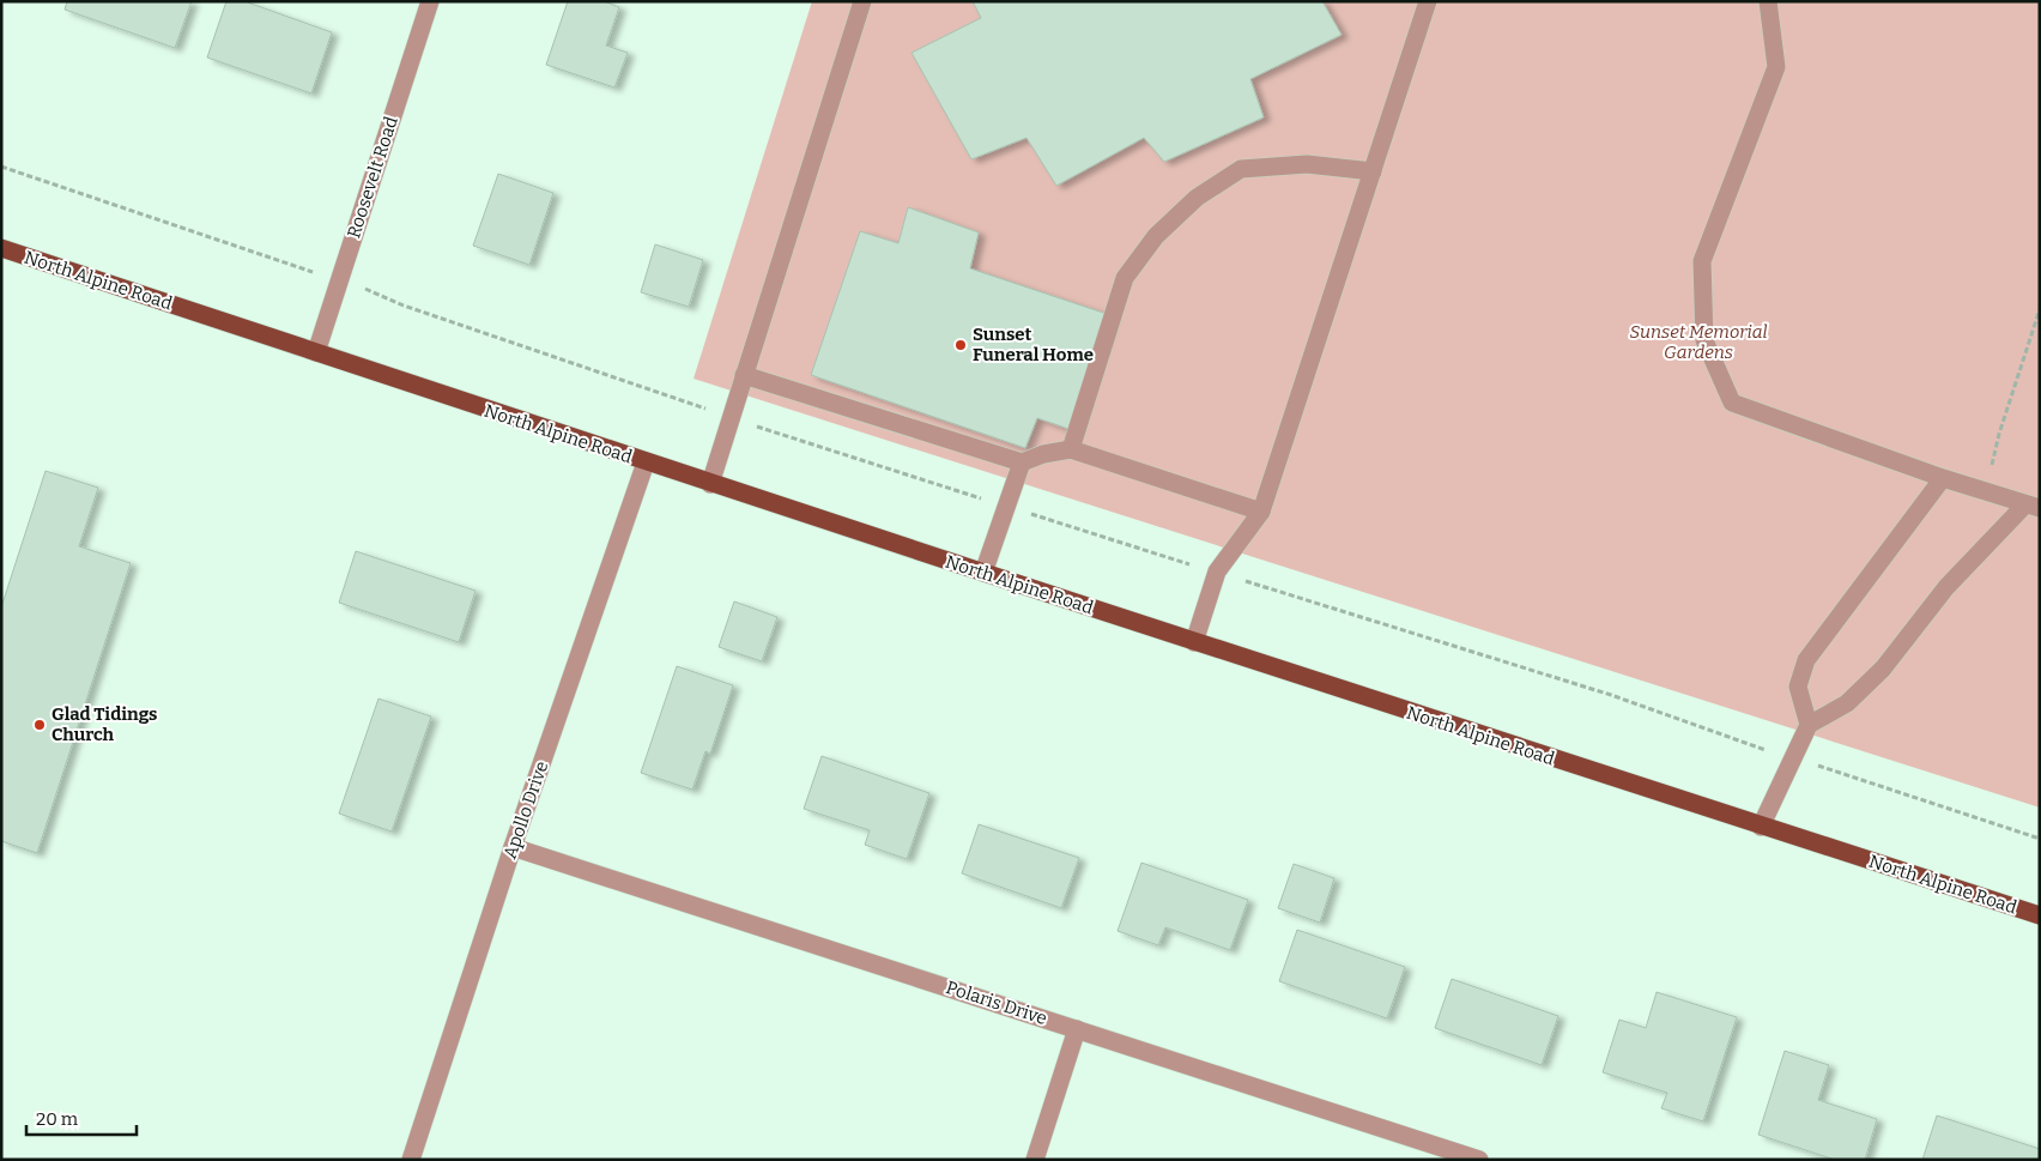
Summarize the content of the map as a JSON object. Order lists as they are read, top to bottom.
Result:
{
  "streets": {
    "main road": ["North Alpine Road"],
    "street": ["Roosevelt Road", "Apollo Drive", "Polaris Drive"]
  },
  "crossings": [
    ["Roosevelt Road", "North Alpine Road"],
    ["North Alpine Road", "Apollo Drive"],
    ["Apollo Drive", "Polaris Drive"]
  ],
  "parks": ["Sunset Memorial Gardens"],
  "places": ["Sunset Funeral Home", "Glad Tidings Church"],
  "scale_bar": "20 m"
}
